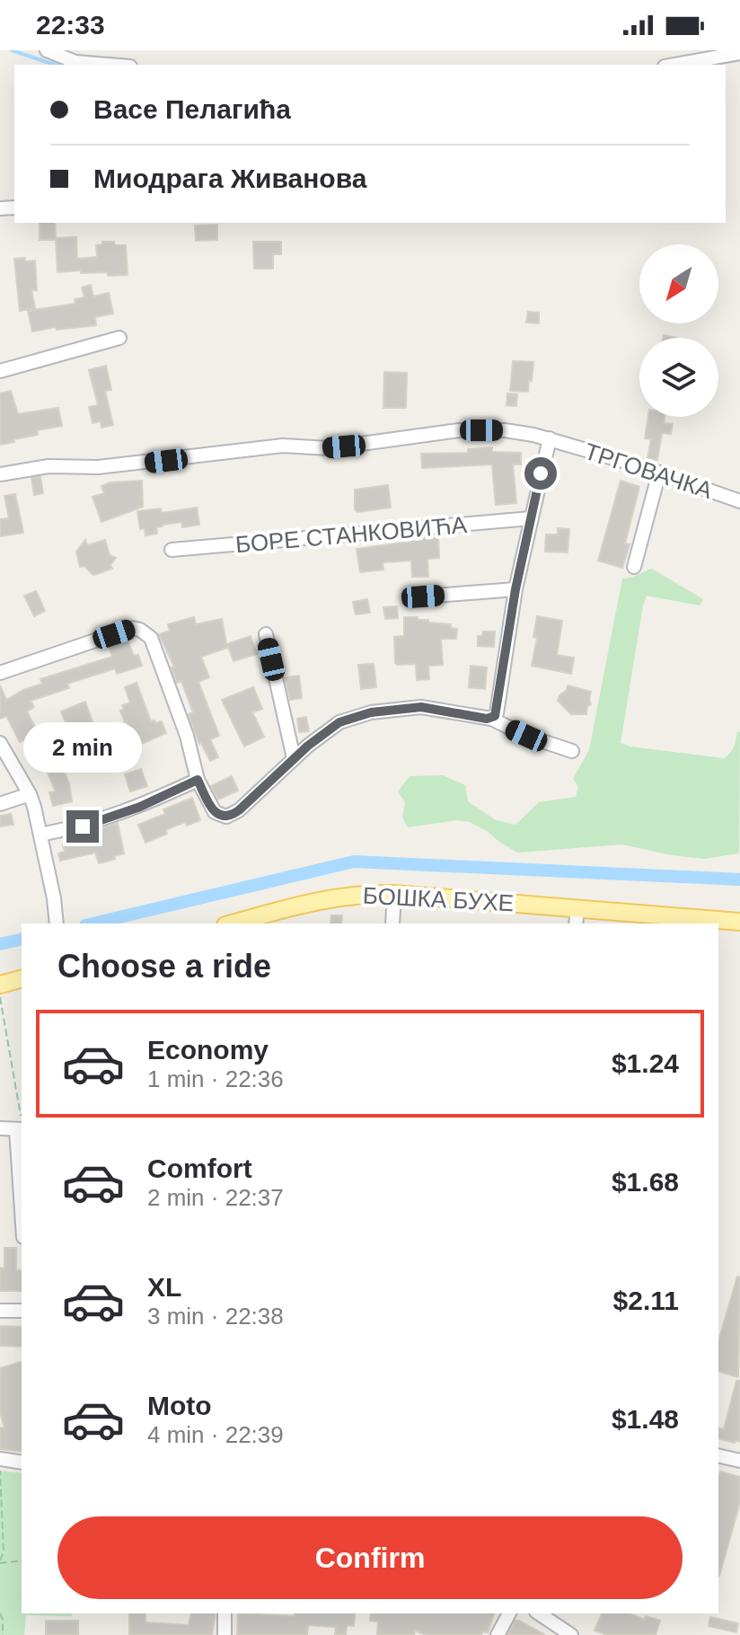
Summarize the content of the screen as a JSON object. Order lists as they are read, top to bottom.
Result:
{
  "streets": {
    "main road": ["БОШКА БУХЕ"],
    "street": ["ТРГОВАЧКА", "БОРЕ СТАНКОВИЋА"]
  },
  "north": "bottom left",
  "page": {
    "status": "22:33",
    "banner": ["Васе Пелагића", "Миодрага Живанова"],
    "bubble": "2 min",
    "heading": "Choose a ride",
    "list": [
      {
        "name": "Economy",
        "note": "1 min · 22:36",
        "value": "$1.24"
      },
      {
        "name": "Comfort",
        "note": "2 min · 22:37",
        "value": "$1.68"
      },
      {
        "name": "XL",
        "note": "3 min · 22:38",
        "value": "$2.11"
      },
      {
        "name": "Moto",
        "note": "4 min · 22:39",
        "value": "$1.48"
      }
    ],
    "buttons": "Confirm"
  }
}
